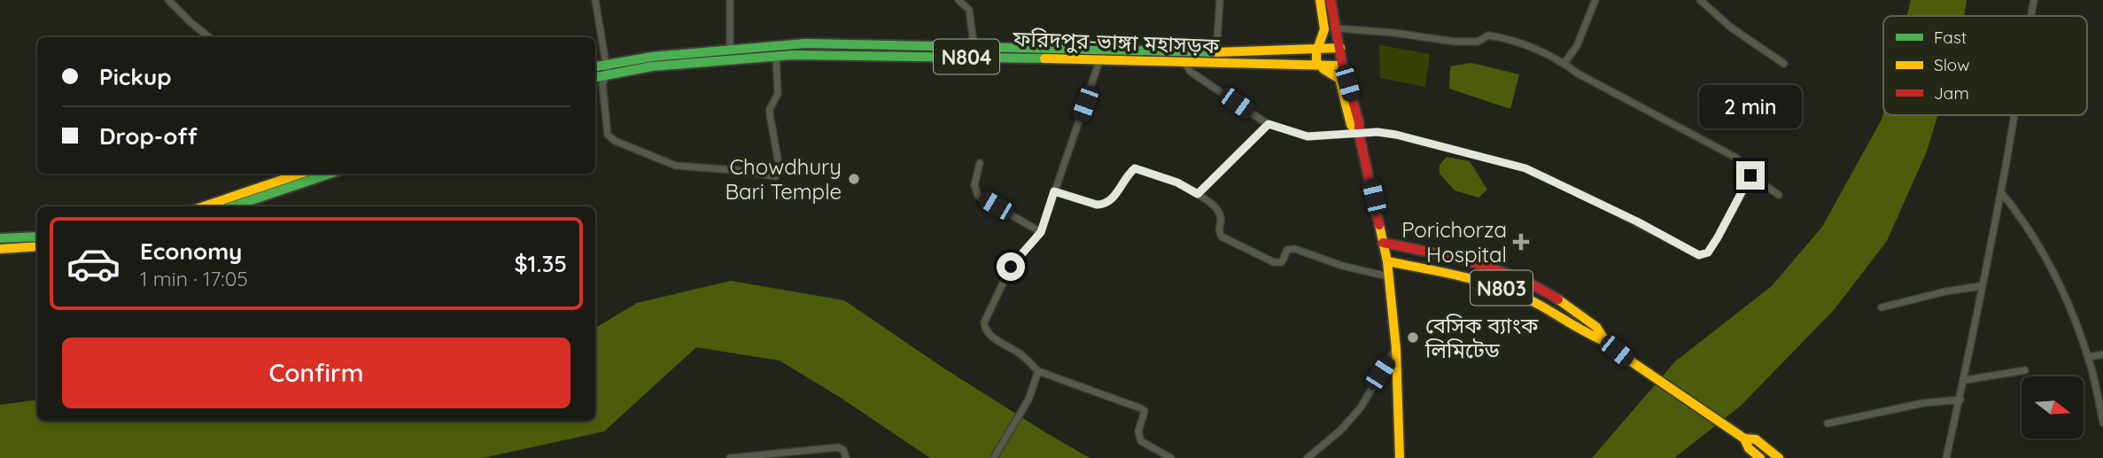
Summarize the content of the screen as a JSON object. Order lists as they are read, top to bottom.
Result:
{
  "streets": {
    "main road": ["ফরিদপুর-ভাঙ্গা মহাসড়ক", "N804", "N803"]
  },
  "places": {
    "other": ["Chowdhury Bari Temple", "বেসিক ব্যাংক লিমিটেড"],
    "health": ["Porichorza Hospital"]
  },
  "legend": ["Fast", "Slow", "Jam"],
  "north": "right",
  "page": {
    "banner": ["Pickup", "Drop-off"],
    "bubble": "2 min",
    "list": [
      {
        "name": "Economy",
        "note": "1 min · 17:05",
        "value": "$1.35"
      }
    ],
    "buttons": "Confirm"
  }
}
